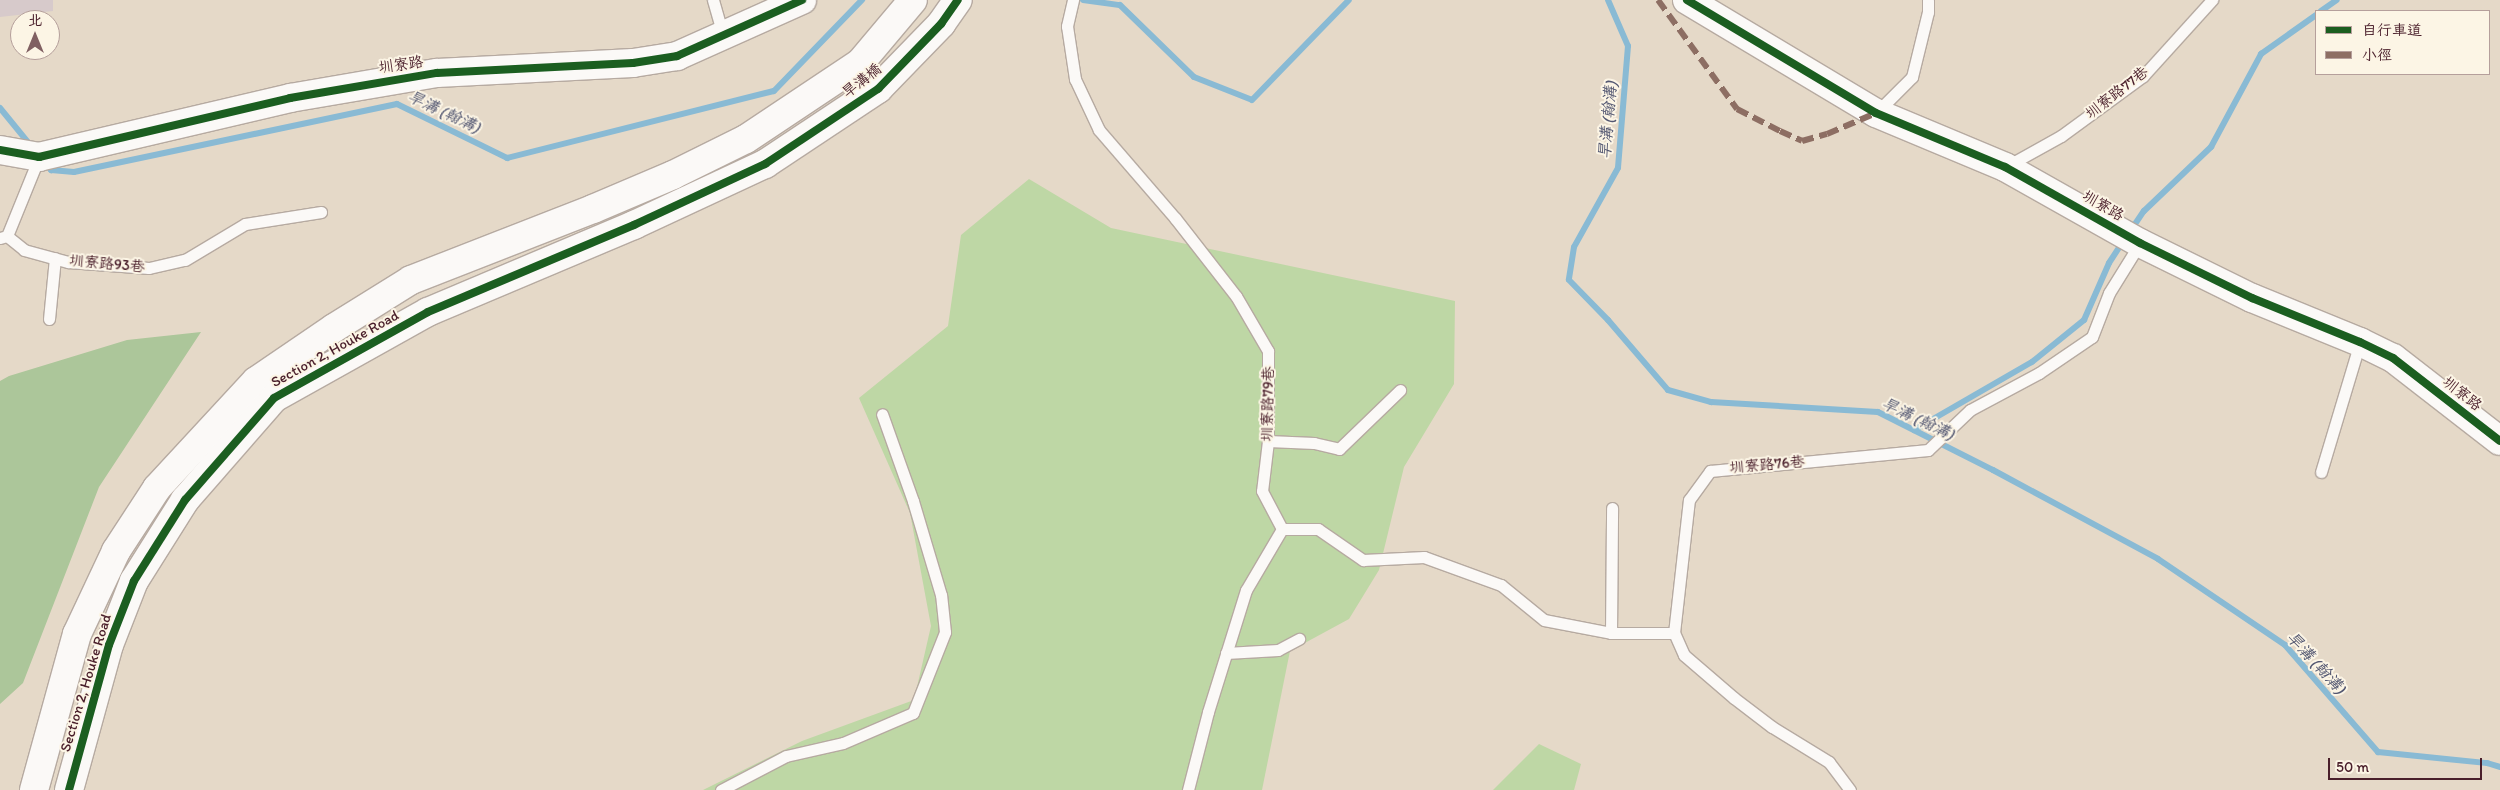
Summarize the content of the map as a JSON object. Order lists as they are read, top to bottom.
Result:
{
  "streets": {
    "street": ["圳寮路", "旱溝橋", "Section 2, Houke Road"],
    "lane": [
      "圳寮路77巷",
      "圳寮路93巷",
      "圳寮路79巷",
      "圳寮路76巷"
    ]
  },
  "crossings": [
    ["圳寮路", "圳寮路77巷"],
    ["圳寮路", "圳寮路76巷"],
    ["旱溝橋", "Section 2, Houke Road"]
  ],
  "water": ["旱溝 (翰溝)"],
  "legend": ["自行車道", "小徑"],
  "scale_bar": "50 m",
  "north": "top"
}
